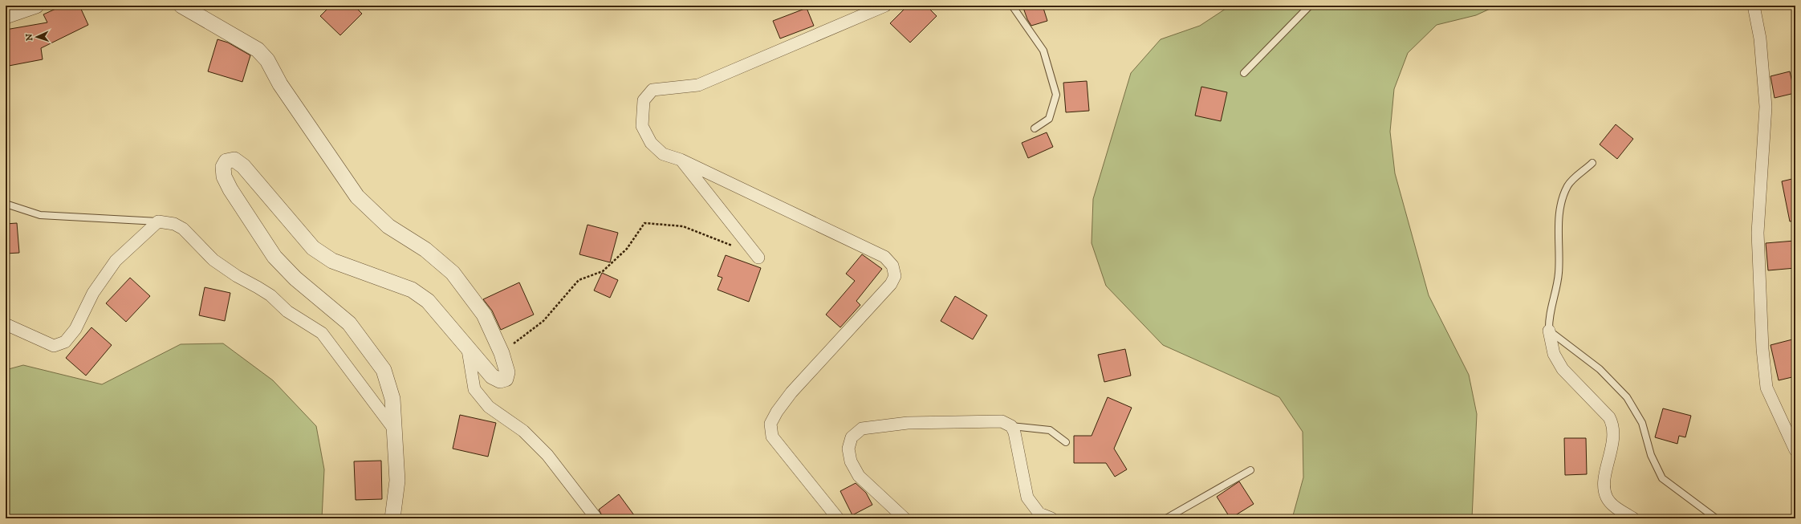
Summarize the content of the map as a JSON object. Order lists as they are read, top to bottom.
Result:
{
  "north": "left"
}
